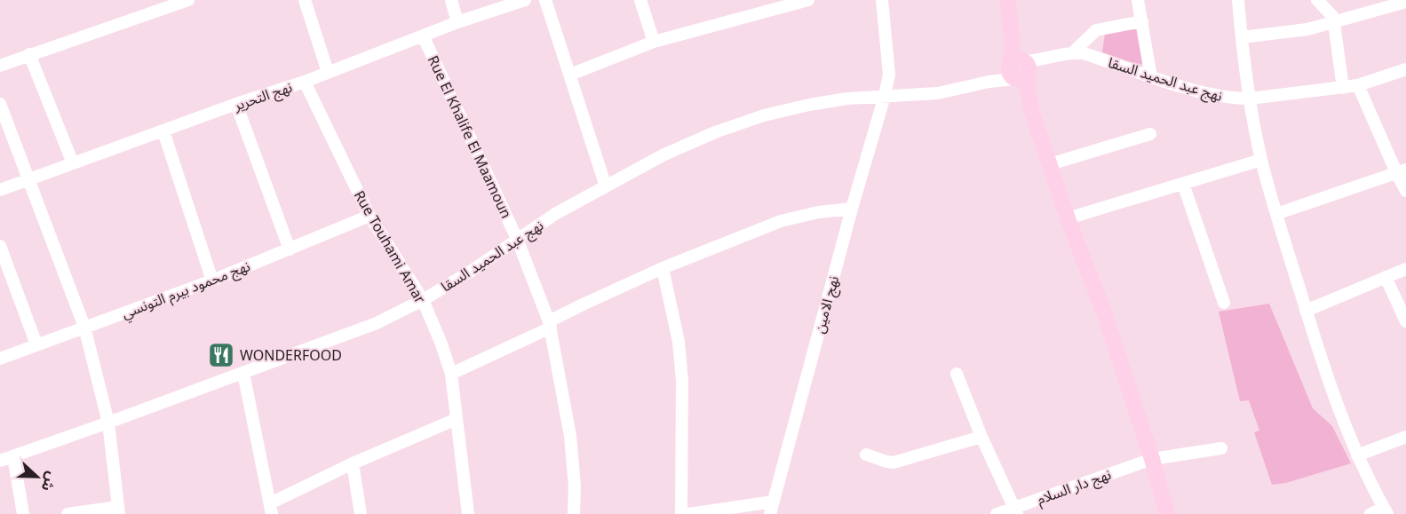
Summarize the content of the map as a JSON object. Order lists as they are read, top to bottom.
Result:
{
  "streets": {
    "street": [
      "نهج عبد الحميد السقا",
      "نهج التحرير",
      "Rue El Khalife El Maamoun",
      "Rue Touhami Amar",
      "نهج محمود بيرم التونسي",
      "نهج الامين",
      "نهج دار السلام"
    ]
  },
  "crossings": [
    ["نهج عبد الحميد السقا", "Rue El Khalife El Maamoun"],
    ["نهج عبد الحميد السقا", "Rue Touhami Amar"],
    ["نهج عبد الحميد السقا", "نهج الامين"],
    ["نهج التحرير", "Rue El Khalife El Maamoun"],
    ["نهج التحرير", "Rue Touhami Amar"],
    ["Rue Touhami Amar", "نهج محمود بيرم التونسي"]
  ],
  "places": {
    "restaurant": ["WONDERFOOD"]
  },
  "north": "right"
}
